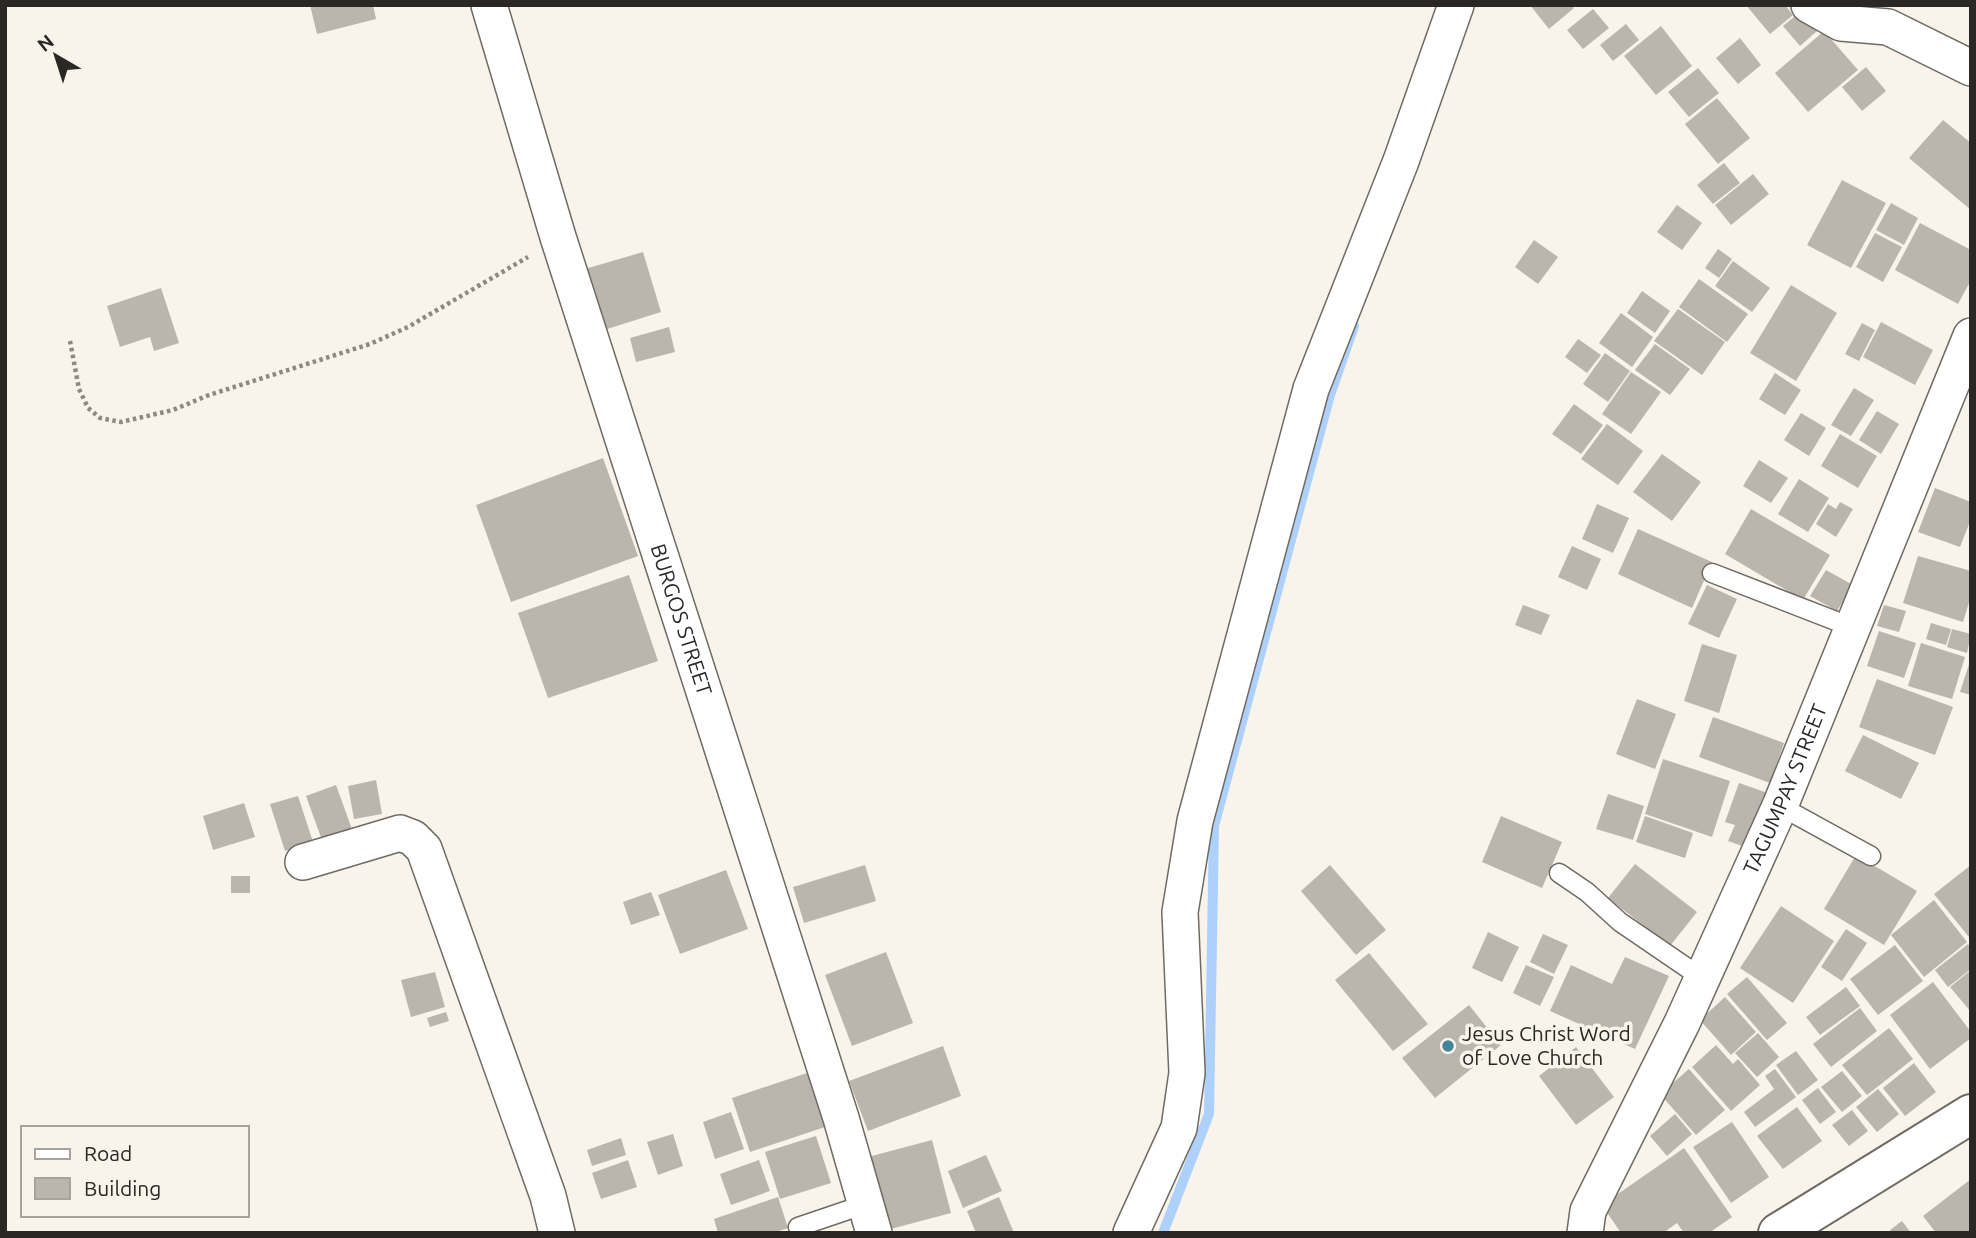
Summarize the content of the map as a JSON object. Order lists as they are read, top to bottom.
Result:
{
  "streets": {
    "street": ["BURGOS STREET", "TAGUMPAY STREET"]
  },
  "places": ["Jesus Christ Word of Love Church"],
  "legend": ["Road", "Building"],
  "north": "top left"
}
